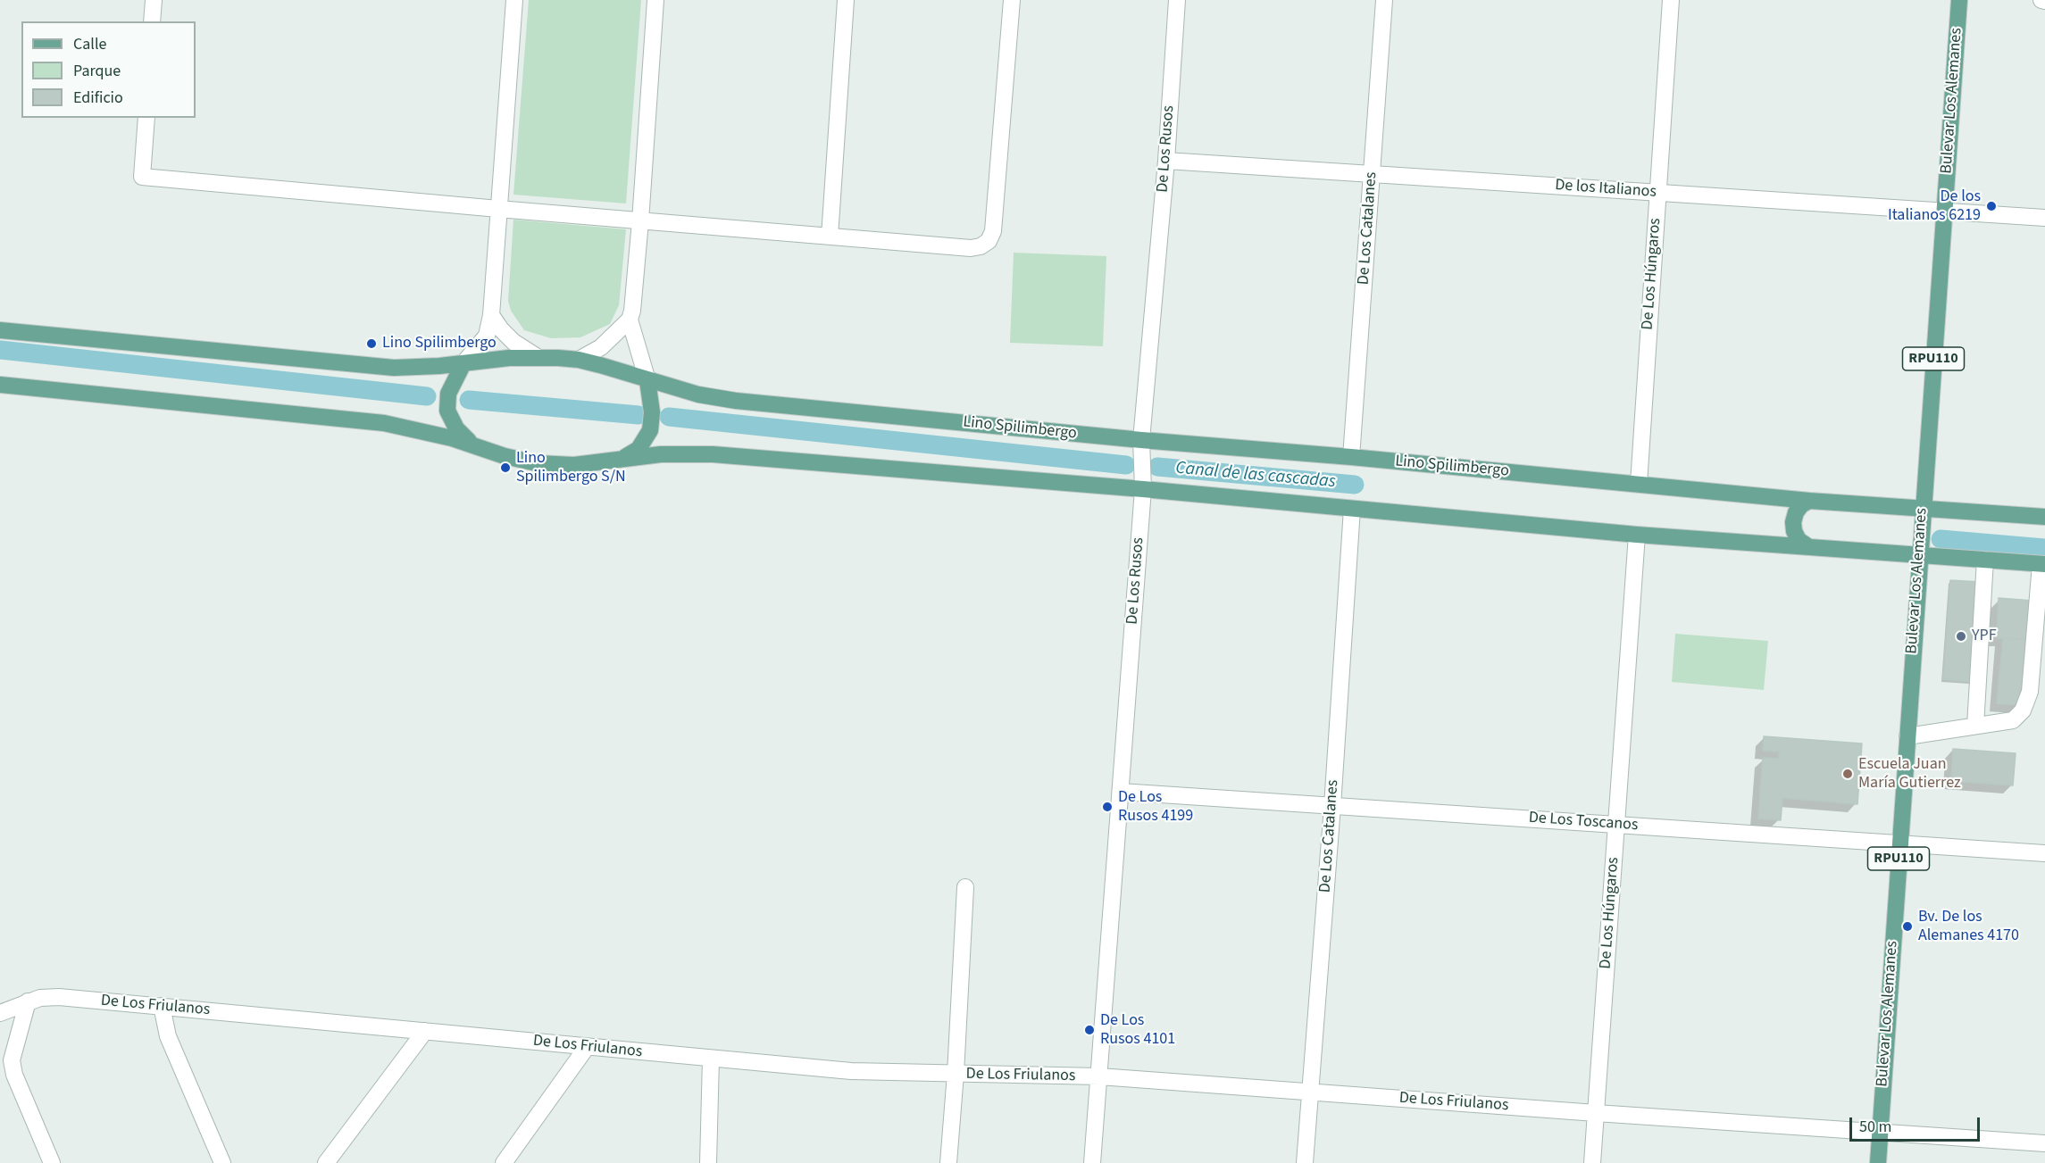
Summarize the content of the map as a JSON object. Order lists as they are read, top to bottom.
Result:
{
  "streets": {
    "main road": ["Bulevar Los Alemanes", "RPU110", "Lino Spilimbergo"],
    "street": [
      "De Los Rusos",
      "De los Italianos",
      "De Los Catalanes",
      "De Los Húngaros",
      "De Los Toscanos",
      "De Los Friulanos"
    ]
  },
  "crossings": [
    ["Bulevar Los Alemanes", "De los Italianos"],
    ["Bulevar Los Alemanes", "Lino Spilimbergo"],
    ["Bulevar Los Alemanes", "De Los Toscanos"],
    ["Bulevar Los Alemanes", "De Los Friulanos"],
    ["De Los Rusos", "De los Italianos"],
    ["De Los Rusos", "Lino Spilimbergo"],
    ["De Los Rusos", "De Los Toscanos"],
    ["De Los Rusos", "De Los Friulanos"],
    ["De los Italianos", "De Los Catalanes"],
    ["De los Italianos", "De Los Húngaros"],
    ["De Los Catalanes", "Lino Spilimbergo"],
    ["De Los Catalanes", "De Los Toscanos"],
    ["De Los Catalanes", "De Los Friulanos"],
    ["De Los Húngaros", "Lino Spilimbergo"],
    ["De Los Húngaros", "De Los Toscanos"],
    ["De Los Húngaros", "De Los Friulanos"]
  ],
  "water": ["Canal de las cascadas"],
  "places": [
    "De los Italianos 6219",
    "Lino Spilimbergo",
    "Lino Spilimbergo S/N",
    "YPF",
    "Escuela Juan María Gutierrez",
    "De Los Rusos 4199",
    "Bv. De los Alemanes 4170",
    "De Los Rusos 4101"
  ],
  "legend": ["Calle", "Parque", "Edificio"],
  "scale_bar": "50 m"
}
